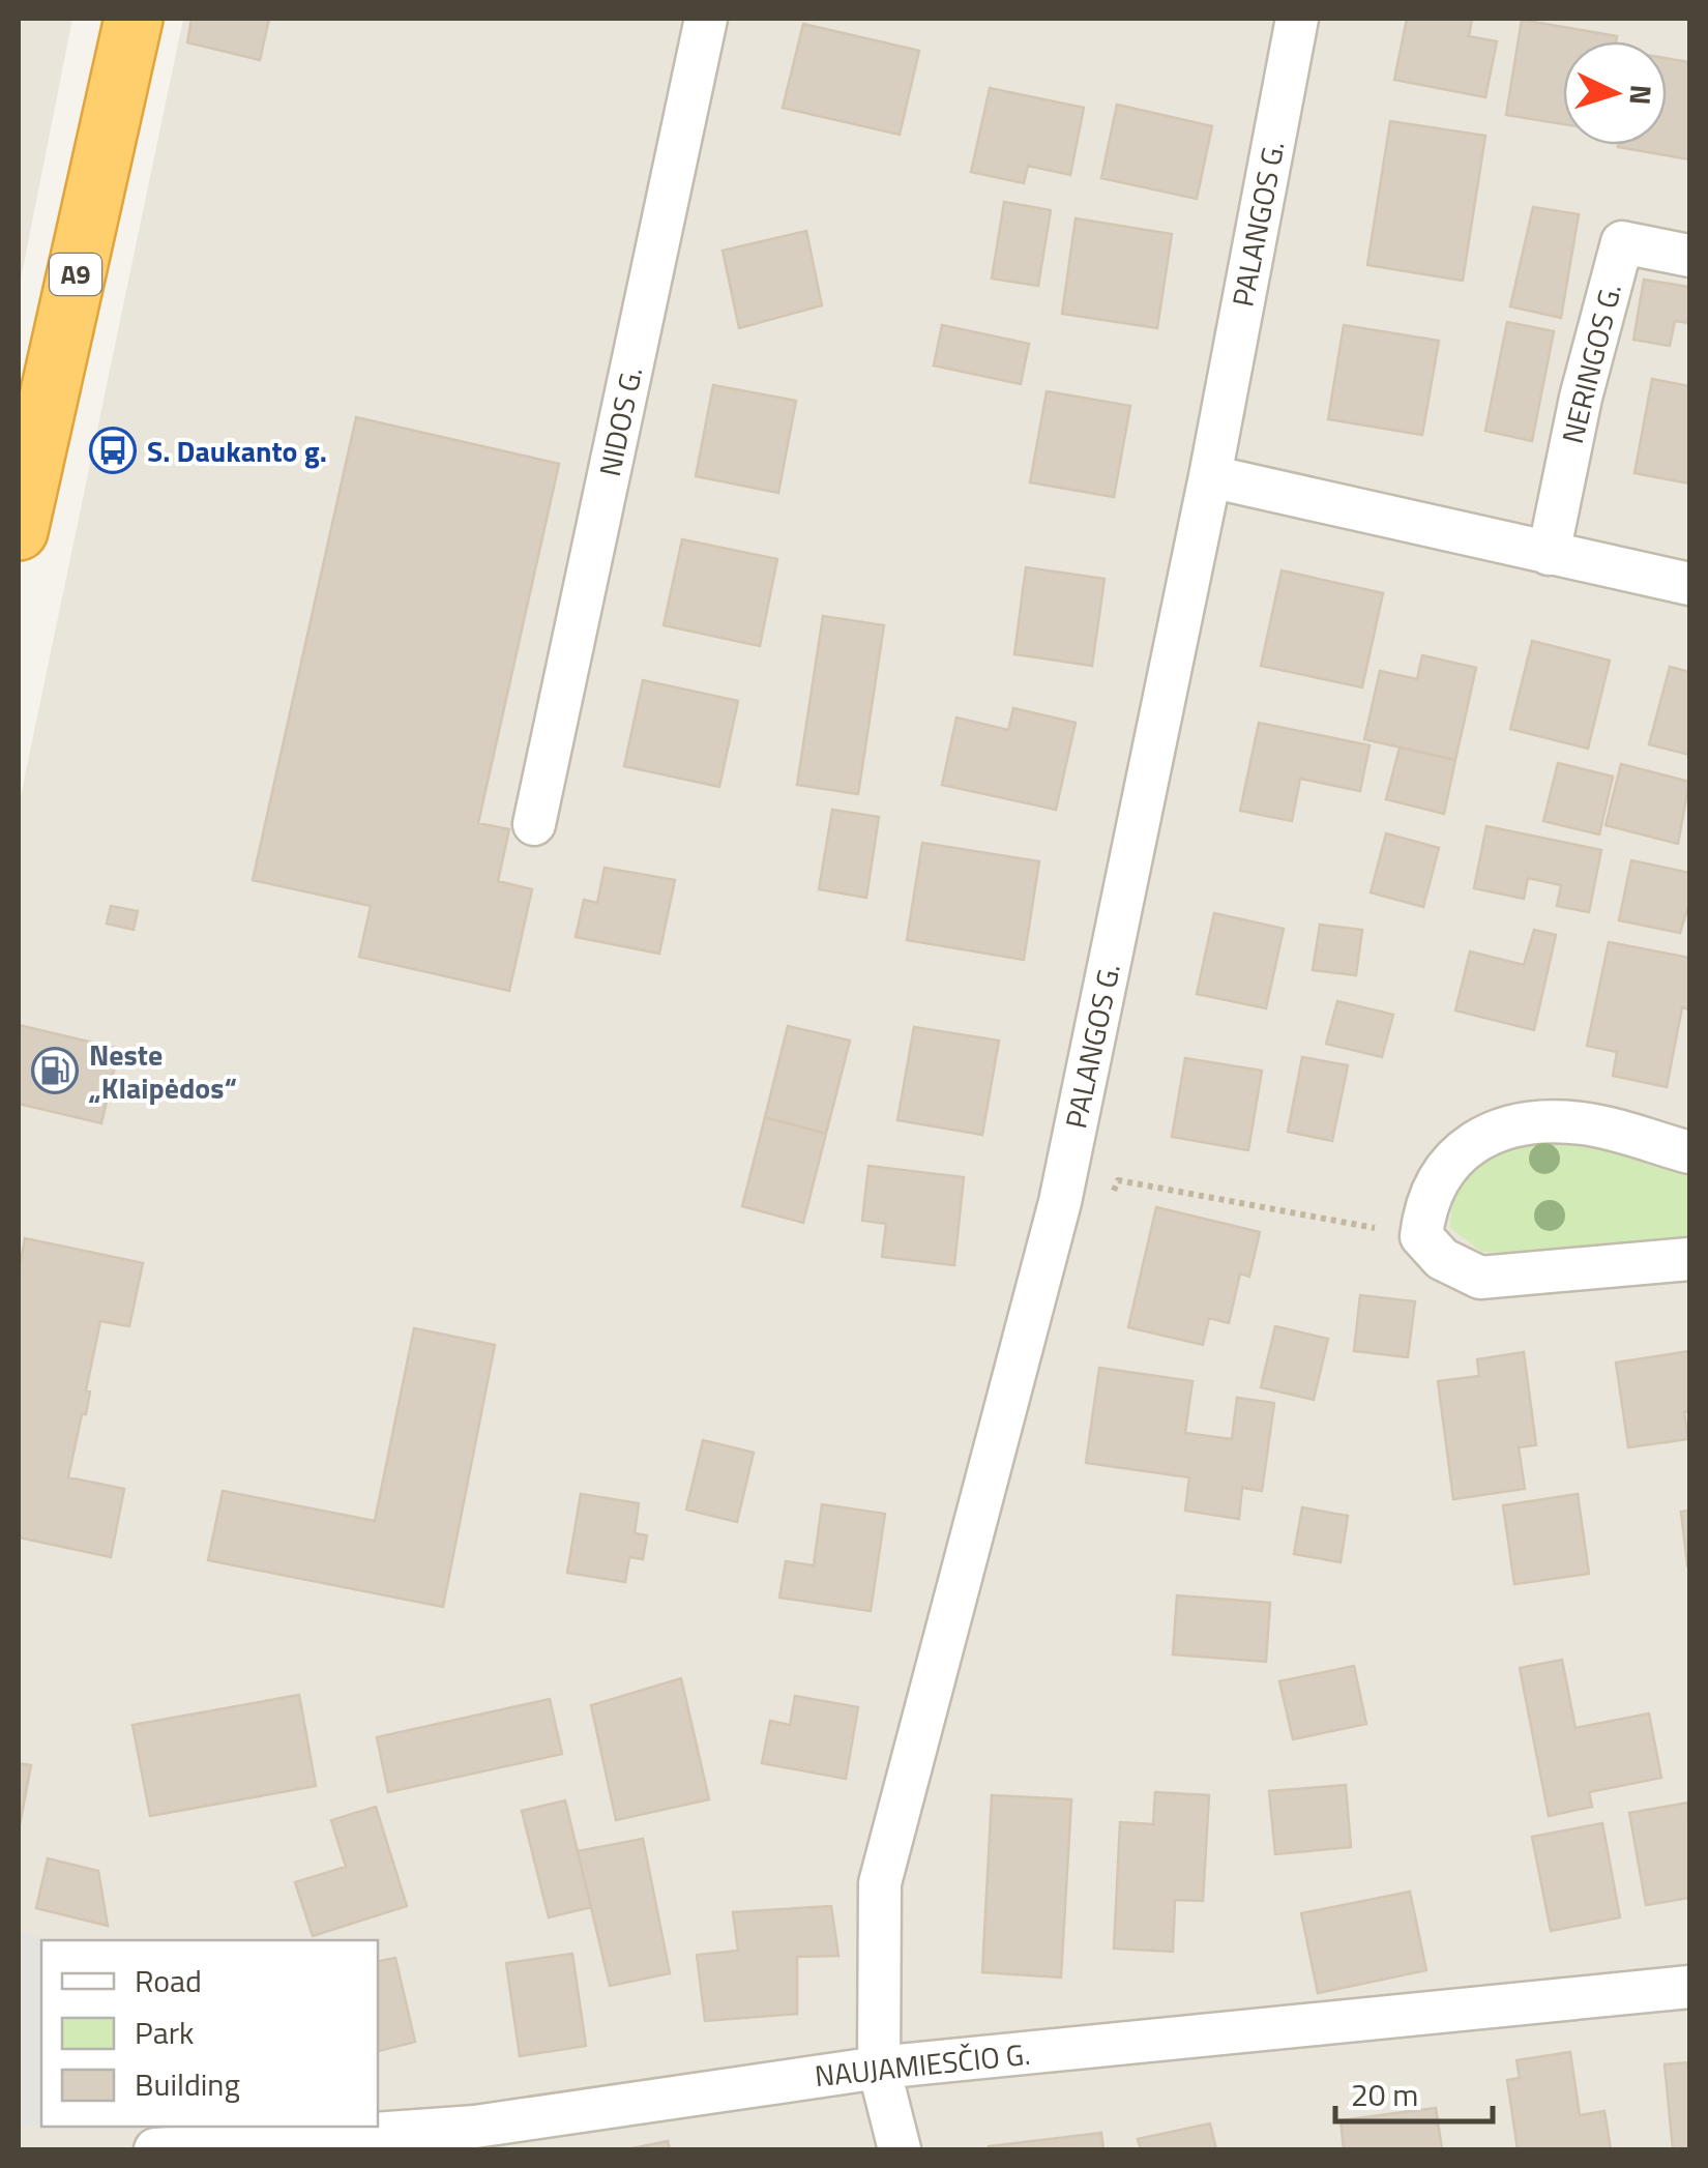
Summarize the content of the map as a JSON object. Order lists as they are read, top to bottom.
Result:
{
  "streets": {
    "highway": ["A9"],
    "street": [
      "PALANGOS G.",
      "NERINGOS G.",
      "NIDOS G.",
      "NAUJAMIESČIO G."
    ]
  },
  "crossings": [
    ["PALANGOS G.", "NAUJAMIESČIO G."]
  ],
  "places": {
    "bus stop": ["S. Daukanto g."],
    "fuel station": ["Neste „Klaipėdos“"]
  },
  "legend": ["Road", "Park", "Building"],
  "scale_bar": "20 m",
  "north": "right"
}
